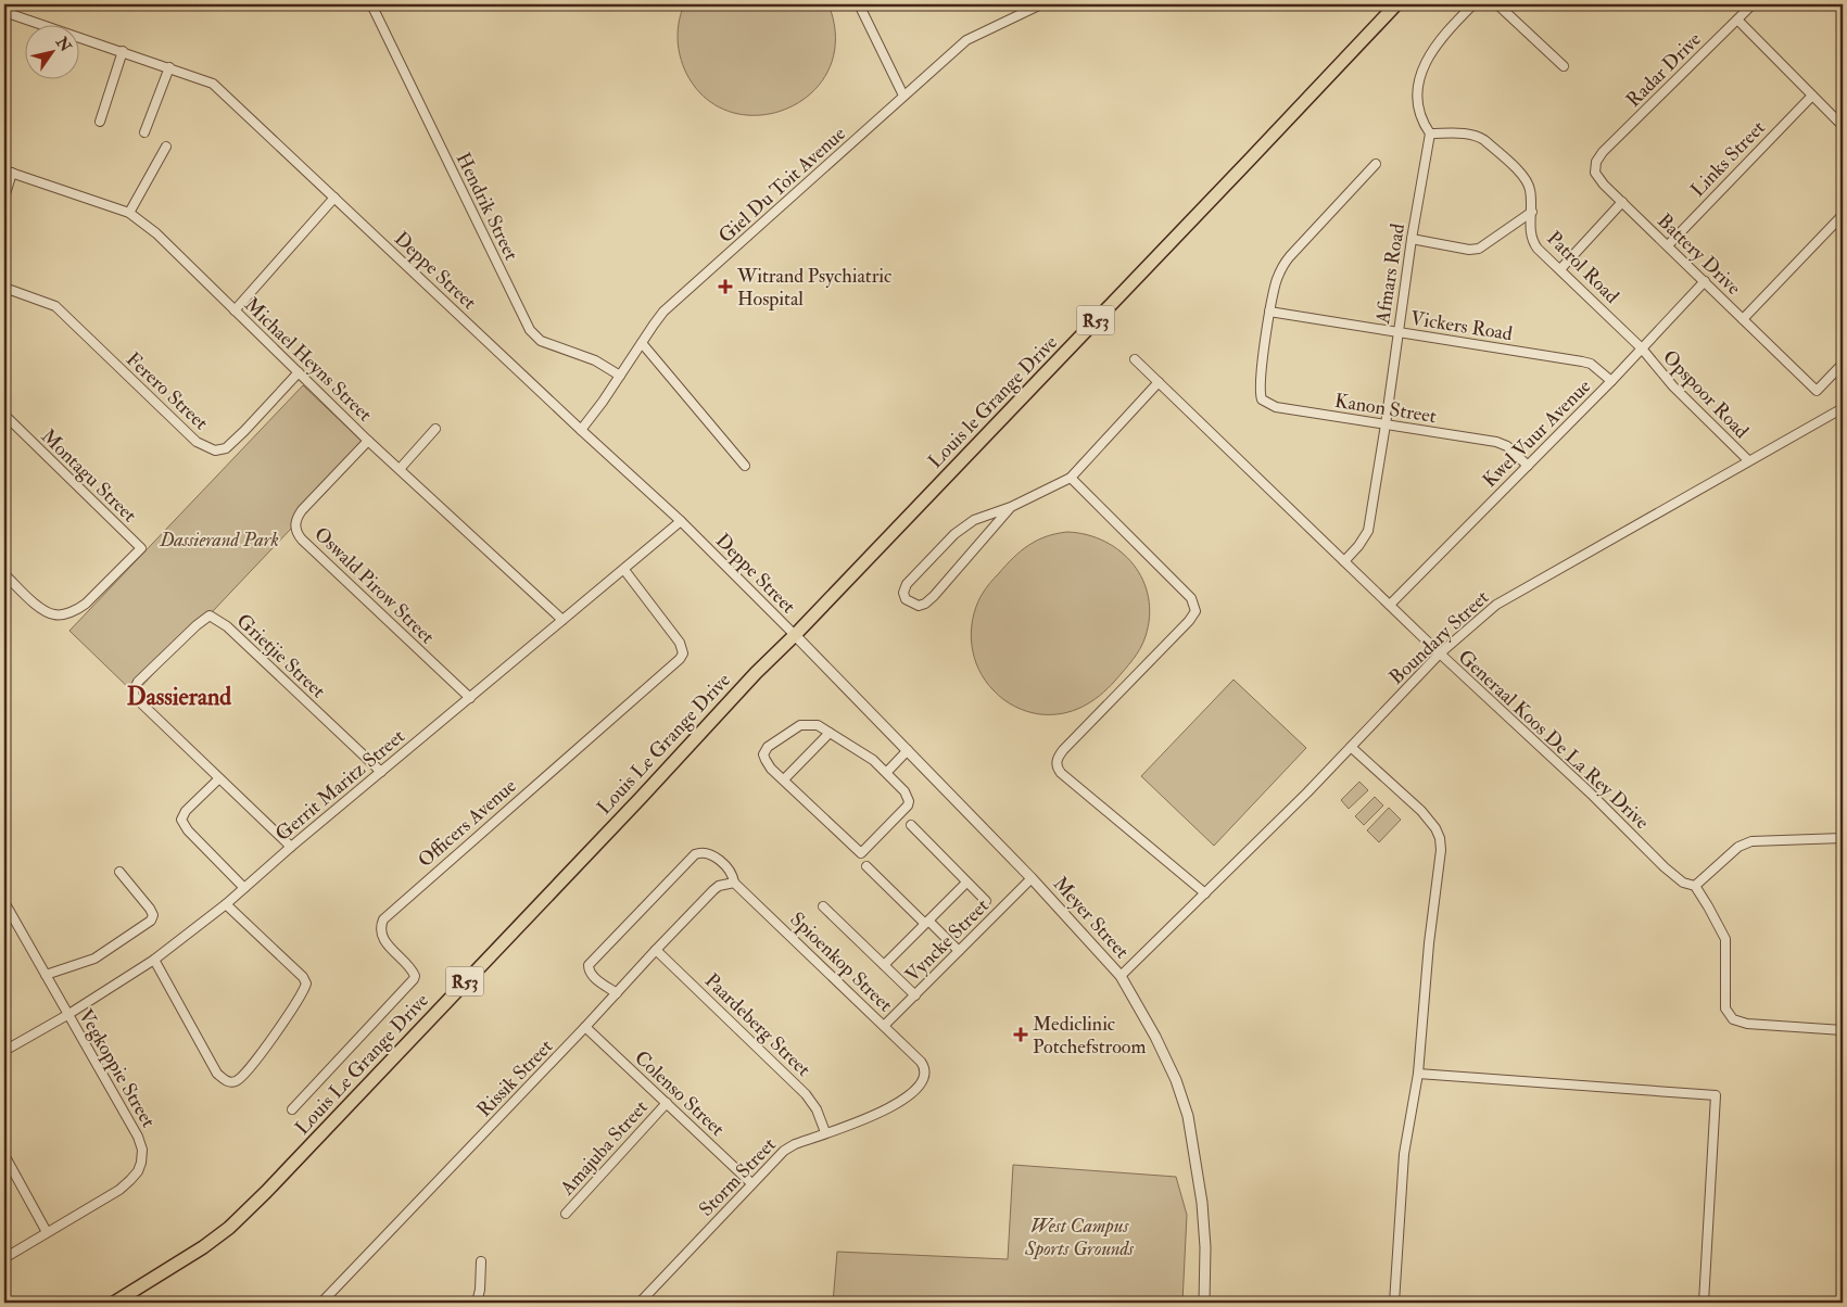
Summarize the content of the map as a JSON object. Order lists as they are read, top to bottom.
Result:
{
  "streets": {
    "main road": ["R53", "Louis le Grange Drive", "Louis Le Grange Drive"],
    "street": [
      "Radar Drive",
      "Links Street",
      "Giel Du Toit Avenue",
      "Hendrik Street",
      "Battery Drive",
      "Patrol Road",
      "Deppe Street",
      "Afmars Road",
      "Vickers Road",
      "Michael Heyns Street",
      "Ferero Street",
      "Opspoor Road",
      "Kanon Street",
      "Kwel Vuur Avenue",
      "Montagu Street",
      "Oswald Pirow Street",
      "Boundary Street",
      "Grietjie Street",
      "Generaal Koos De La Rey Drive",
      "Gerrit Maritz Street",
      "Officers Avenue",
      "Meyer Street",
      "Vyncke Street",
      "Spioenkop Street",
      "Paardeberg Street",
      "Vegkoppie Street",
      "Rissik Street",
      "Colenso Street",
      "Amajuba Street",
      "Storm Street"
    ]
  },
  "crossings": [
    ["Radar Drive", "Battery Drive"],
    ["Links Street", "Battery Drive"],
    ["Giel Du Toit Avenue", "Hendrik Street"],
    ["Giel Du Toit Avenue", "Deppe Street"],
    ["Battery Drive", "Kwel Vuur Avenue"],
    ["Patrol Road", "Afmars Road"],
    ["Patrol Road", "Opspoor Road"],
    ["Patrol Road", "Kwel Vuur Avenue"],
    ["Deppe Street", "Louis le Grange Drive"],
    ["Deppe Street", "Louis Le Grange Drive"],
    ["Deppe Street", "Gerrit Maritz Street"],
    ["Deppe Street", "Meyer Street"],
    ["Afmars Road", "Vickers Road"],
    ["Afmars Road", "Kanon Street"],
    ["Afmars Road", "Generaal Koos De La Rey Drive"],
    ["Vickers Road", "Kanon Street"],
    ["Vickers Road", "Kwel Vuur Avenue"],
    ["Michael Heyns Street", "Ferero Street"],
    ["Michael Heyns Street", "Oswald Pirow Street"],
    ["Michael Heyns Street", "Gerrit Maritz Street"],
    ["Opspoor Road", "Kwel Vuur Avenue"],
    ["Opspoor Road", "Boundary Street"],
    ["Louis le Grange Drive", "Louis Le Grange Drive"],
    ["Louis le Grange Drive", "Meyer Street"],
    ["Kanon Street", "Kwel Vuur Avenue"],
    ["Kwel Vuur Avenue", "Generaal Koos De La Rey Drive"],
    ["Oswald Pirow Street", "Gerrit Maritz Street"],
    ["Boundary Street", "Generaal Koos De La Rey Drive"],
    ["Boundary Street", "Meyer Street"],
    ["Grietjie Street", "Gerrit Maritz Street"],
    ["Louis Le Grange Drive", "Meyer Street"],
    ["Gerrit Maritz Street", "Officers Avenue"],
    ["Gerrit Maritz Street", "Vegkoppie Street"],
    ["Meyer Street", "Vyncke Street"],
    ["Vyncke Street", "Spioenkop Street"],
    ["Spioenkop Street", "Rissik Street"],
    ["Spioenkop Street", "Storm Street"],
    ["Paardeberg Street", "Rissik Street"],
    ["Paardeberg Street", "Storm Street"],
    ["Rissik Street", "Colenso Street"],
    ["Colenso Street", "Amajuba Street"],
    ["Colenso Street", "Storm Street"]
  ],
  "districts": ["Dassierand"],
  "parks": ["Dassierand Park", "West Campus Sports Grounds"],
  "places": {
    "health": ["Witrand Psychiatric Hospital", "Mediclinic Potchefstroom"]
  },
  "north": "top right"
}
